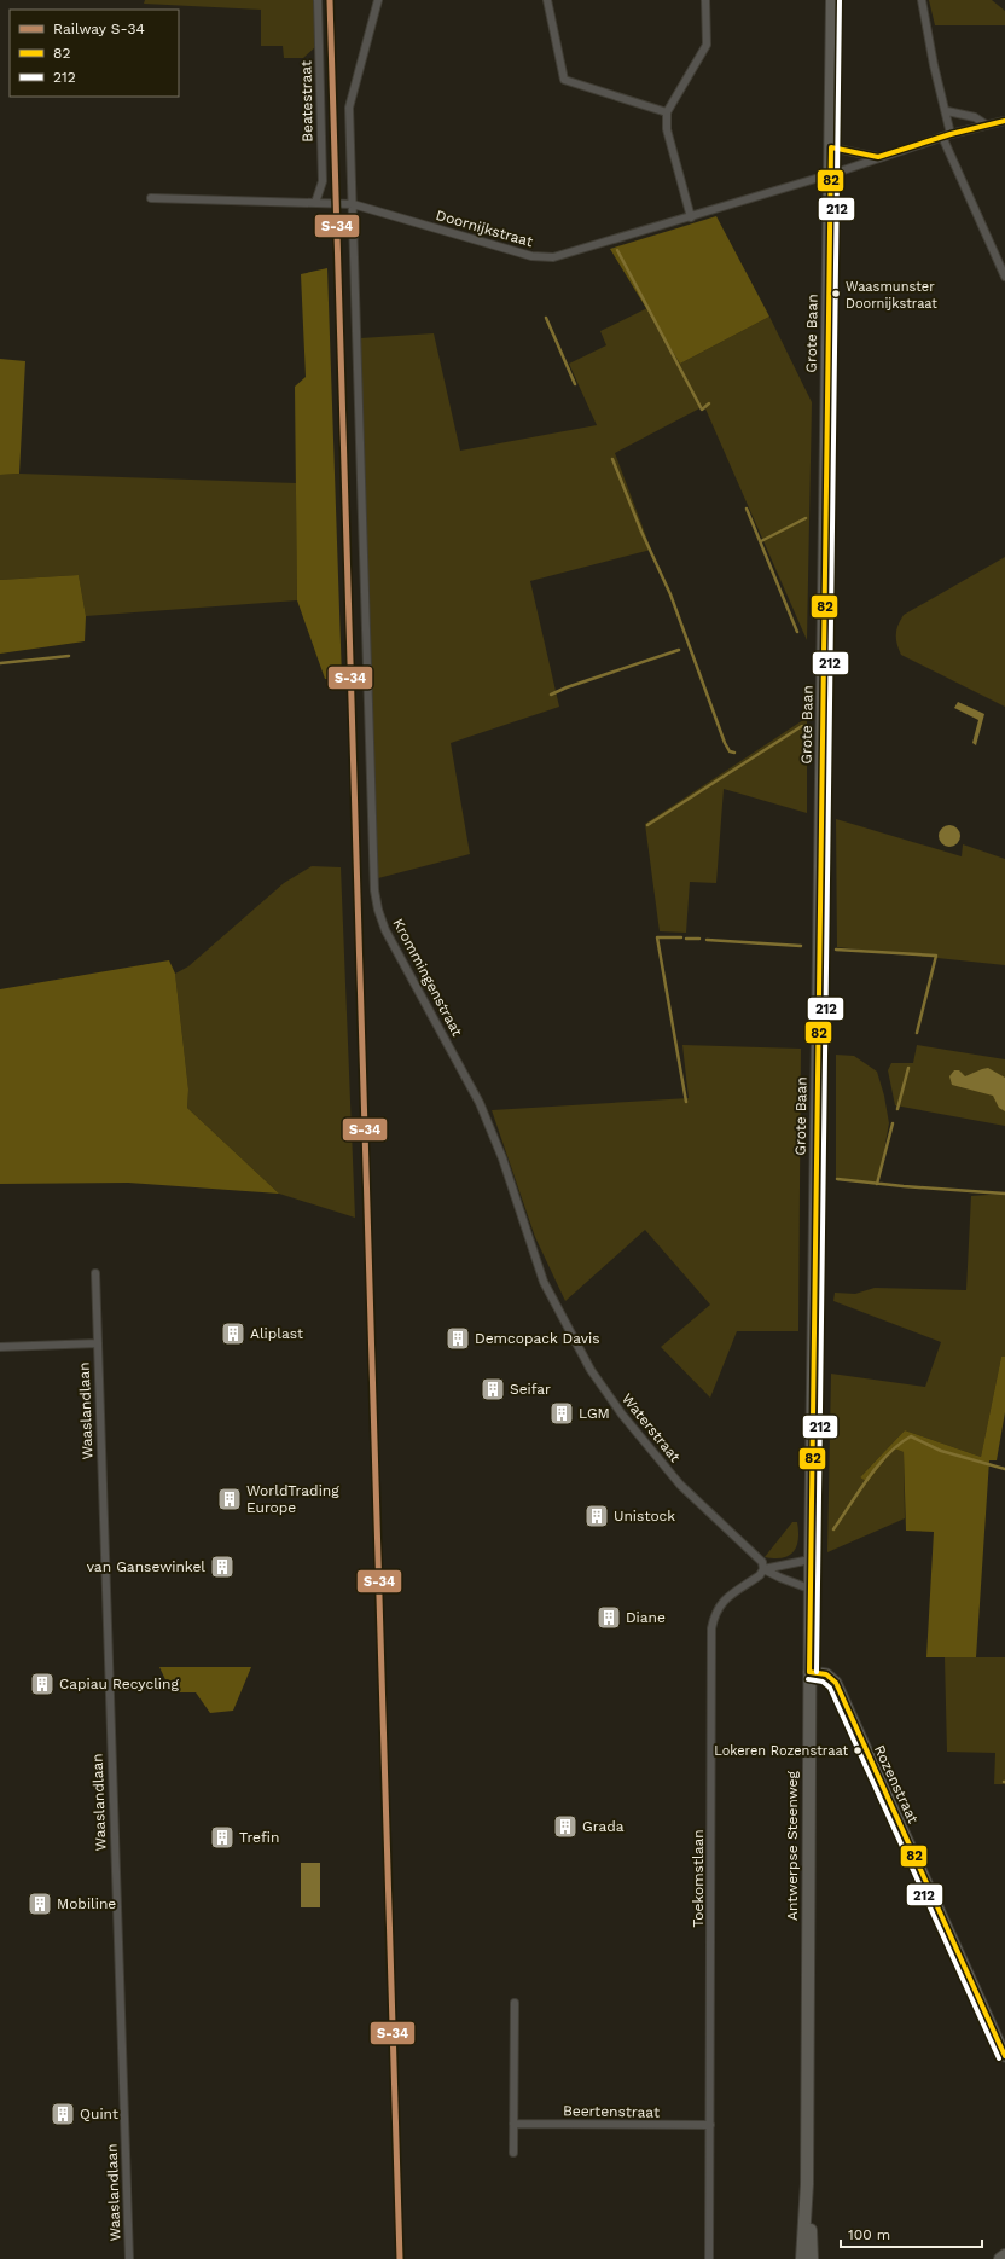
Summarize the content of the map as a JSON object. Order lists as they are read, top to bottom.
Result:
{
  "streets": {
    "main road": ["Grote Baan", "Antwerpse Steenweg"],
    "street": [
      "Beatestraat",
      "Doornijkstraat",
      "Krommingenstraat",
      "Waaslandlaan",
      "Waterstraat",
      "Rozenstraat",
      "Toekomstlaan",
      "Beertenstraat"
    ]
  },
  "crossings": [
    ["Beatestraat", "Doornijkstraat"],
    ["Doornijkstraat", "Grote Baan"],
    ["Doornijkstraat", "Krommingenstraat"],
    ["Grote Baan", "Antwerpse Steenweg"],
    ["Krommingenstraat", "Waterstraat"],
    ["Waterstraat", "Toekomstlaan"],
    ["Rozenstraat", "Antwerpse Steenweg"],
    ["Toekomstlaan", "Beertenstraat"]
  ],
  "places": {
    "other": ["Waasmunster Doornijkstraat", "Lokeren Rozenstraat"],
    "building": [
      "Aliplast",
      "Demcopack Davis",
      "Seifar",
      "LGM",
      "WorldTrading Europe",
      "Unistock",
      "van Gansewinkel",
      "Diane",
      "Capiau Recycling",
      "Grada",
      "Trefin",
      "Mobiline",
      "Quint"
    ]
  },
  "lines": ["rail line S-34", "transit line 212", "transit line 82"],
  "legend": ["Railway S-34", "82", "212"],
  "scale_bar": "100 m"
}
